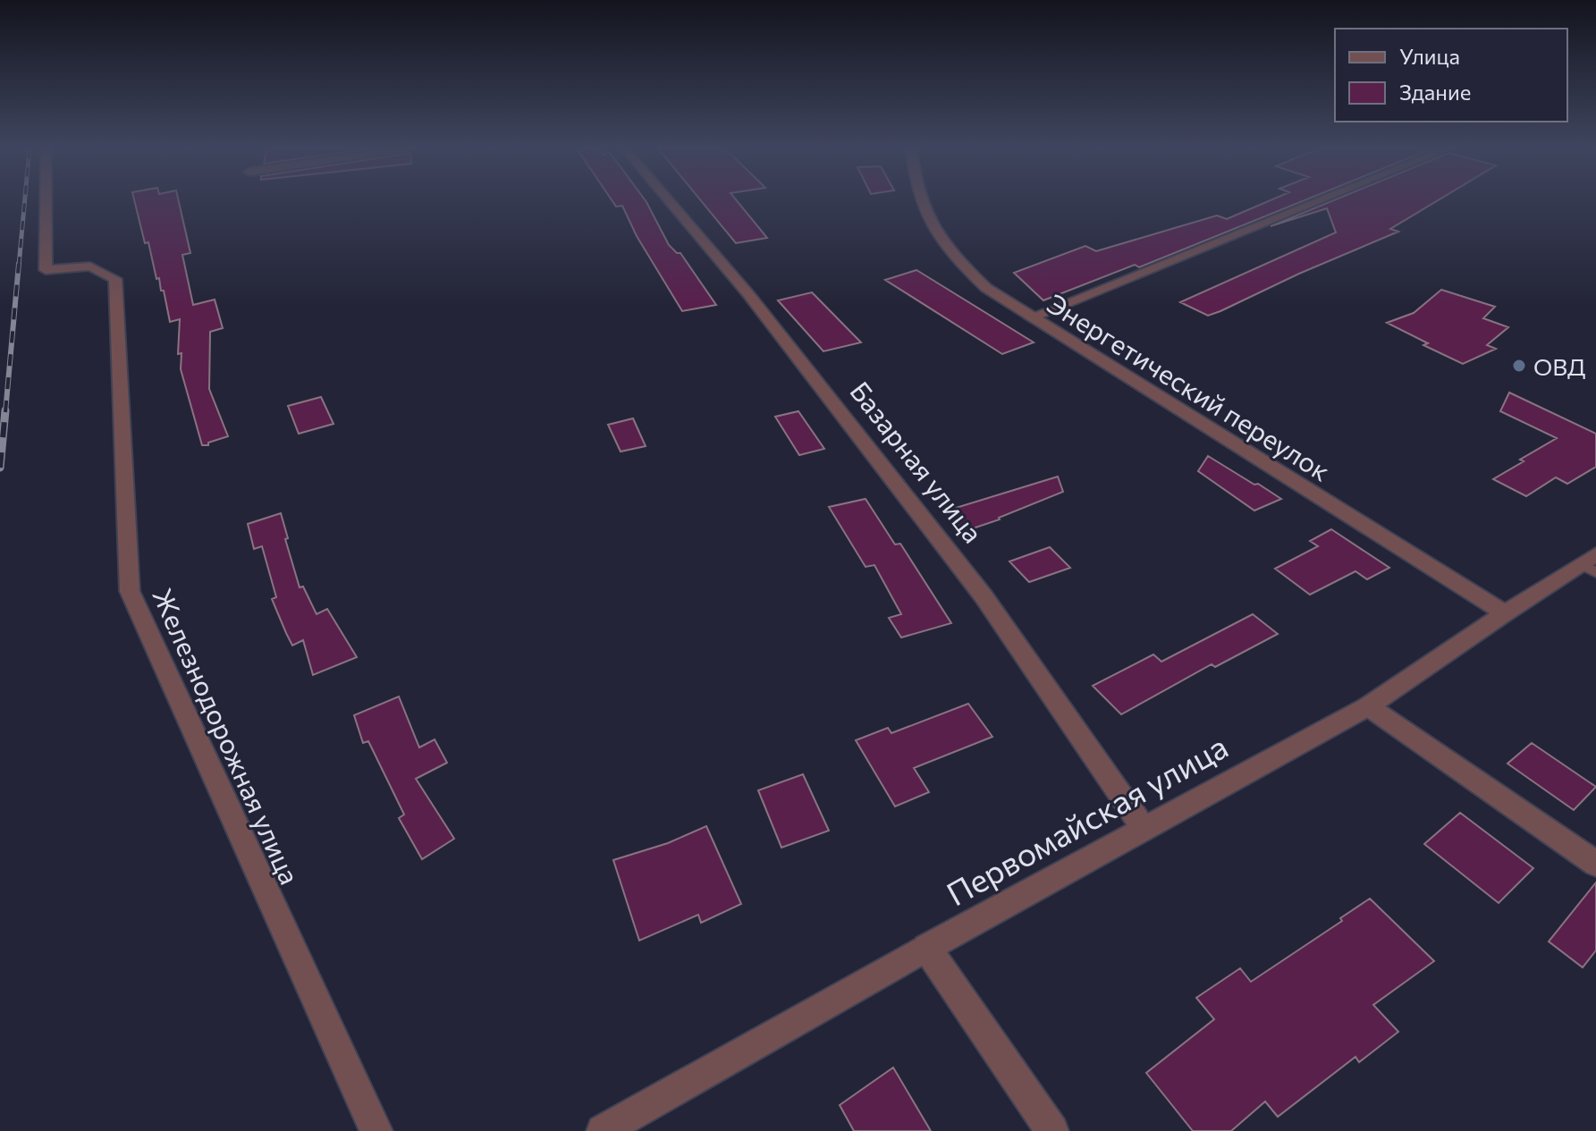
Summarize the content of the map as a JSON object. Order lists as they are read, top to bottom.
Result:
{
  "streets": {
    "street": [
      "Энергетический переулок",
      "Базарная улица",
      "Железнодорожная улица",
      "Первомайская улица"
    ]
  },
  "crossings": [
    ["Энергетический переулок", "Первомайская улица"],
    ["Базарная улица", "Первомайская улица"]
  ],
  "places": ["ОВД"],
  "legend": ["Улица", "Здание"]
}
